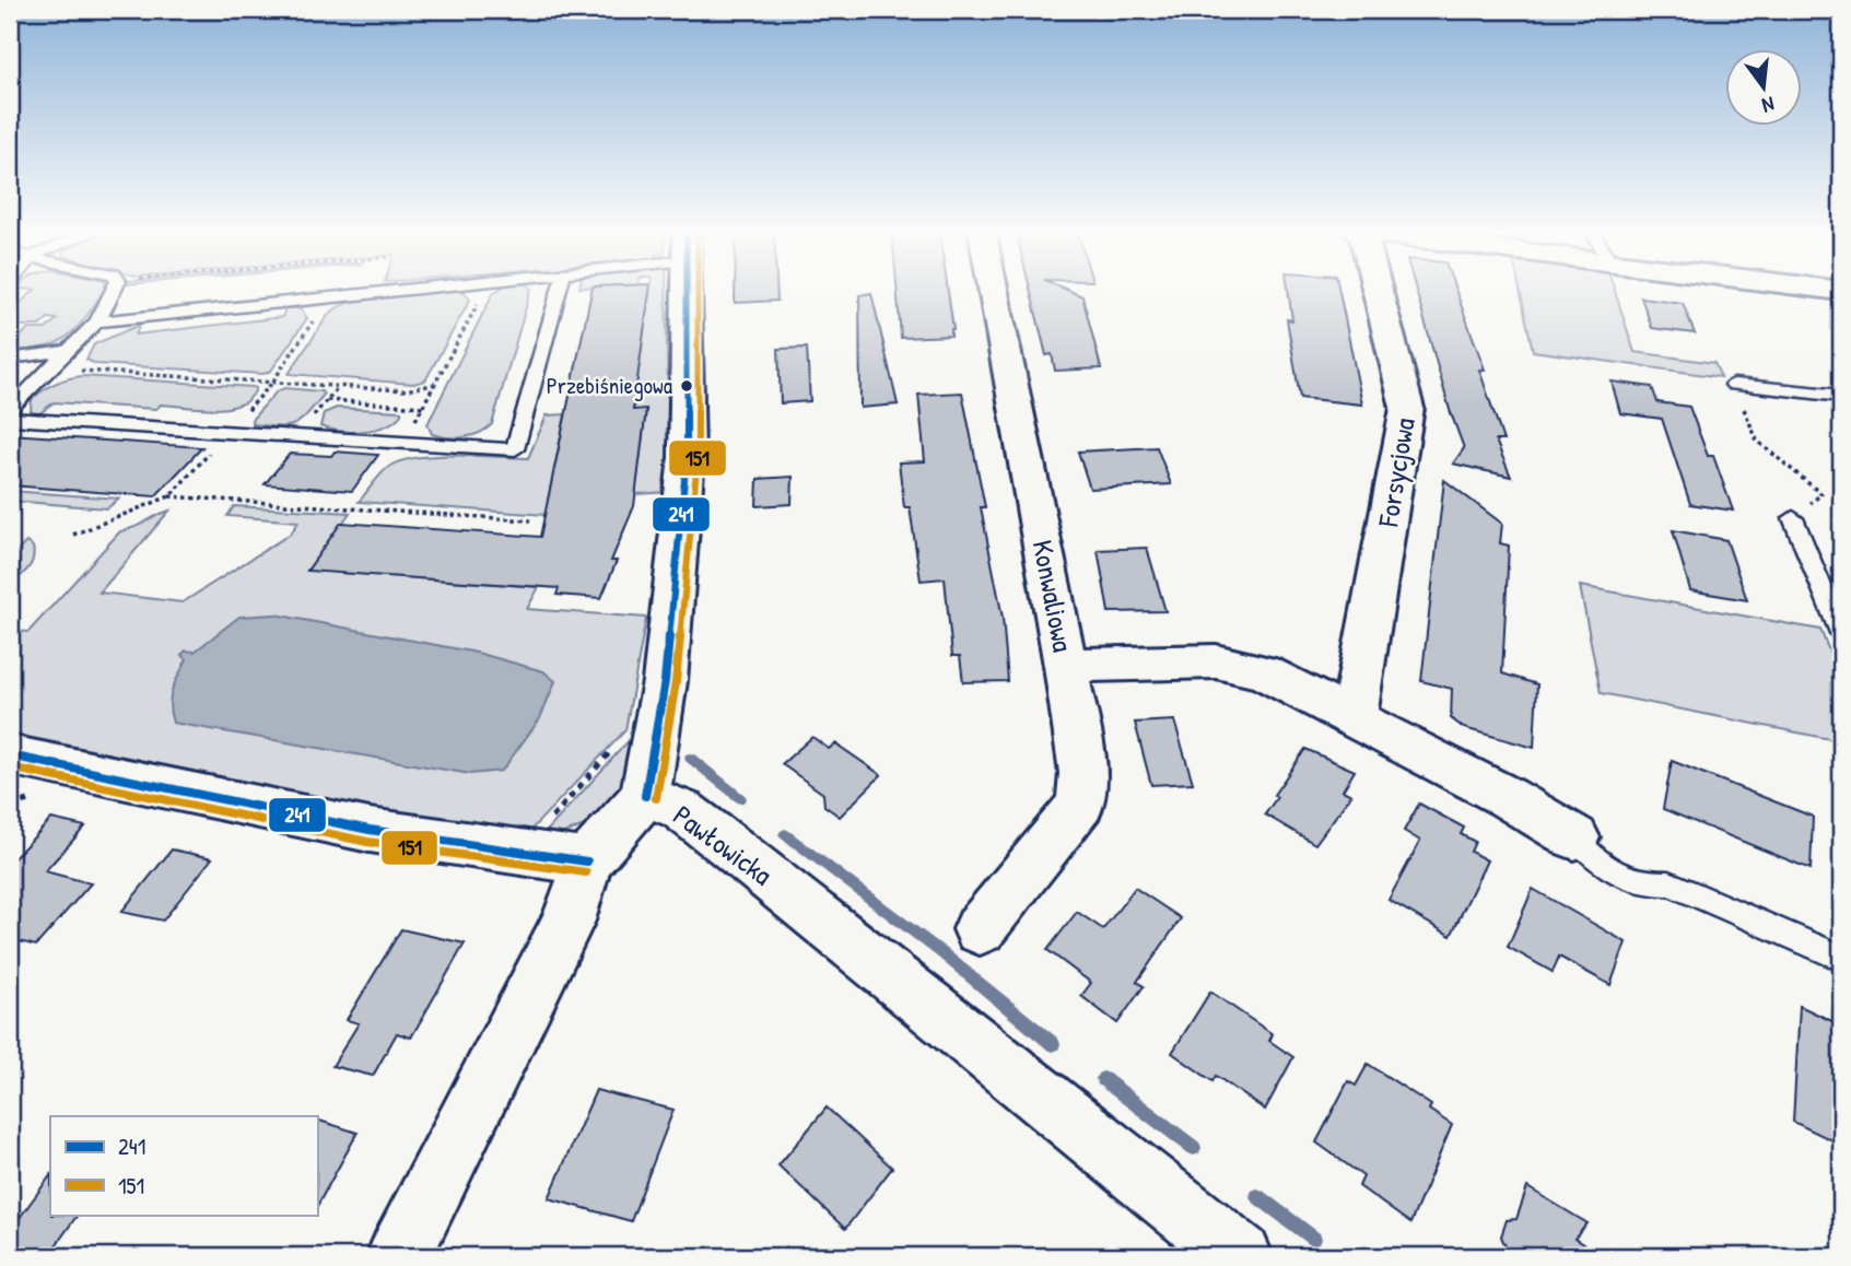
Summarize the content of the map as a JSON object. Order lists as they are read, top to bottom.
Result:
{
  "streets": {
    "street": ["Forsycjowa", "Konwaliowa", "Pawłowicka"]
  },
  "places": ["Przebiśniegowa"],
  "lines": ["transit line 241", "transit line 151"],
  "legend": ["241", "151"],
  "north": "bottom"
}
